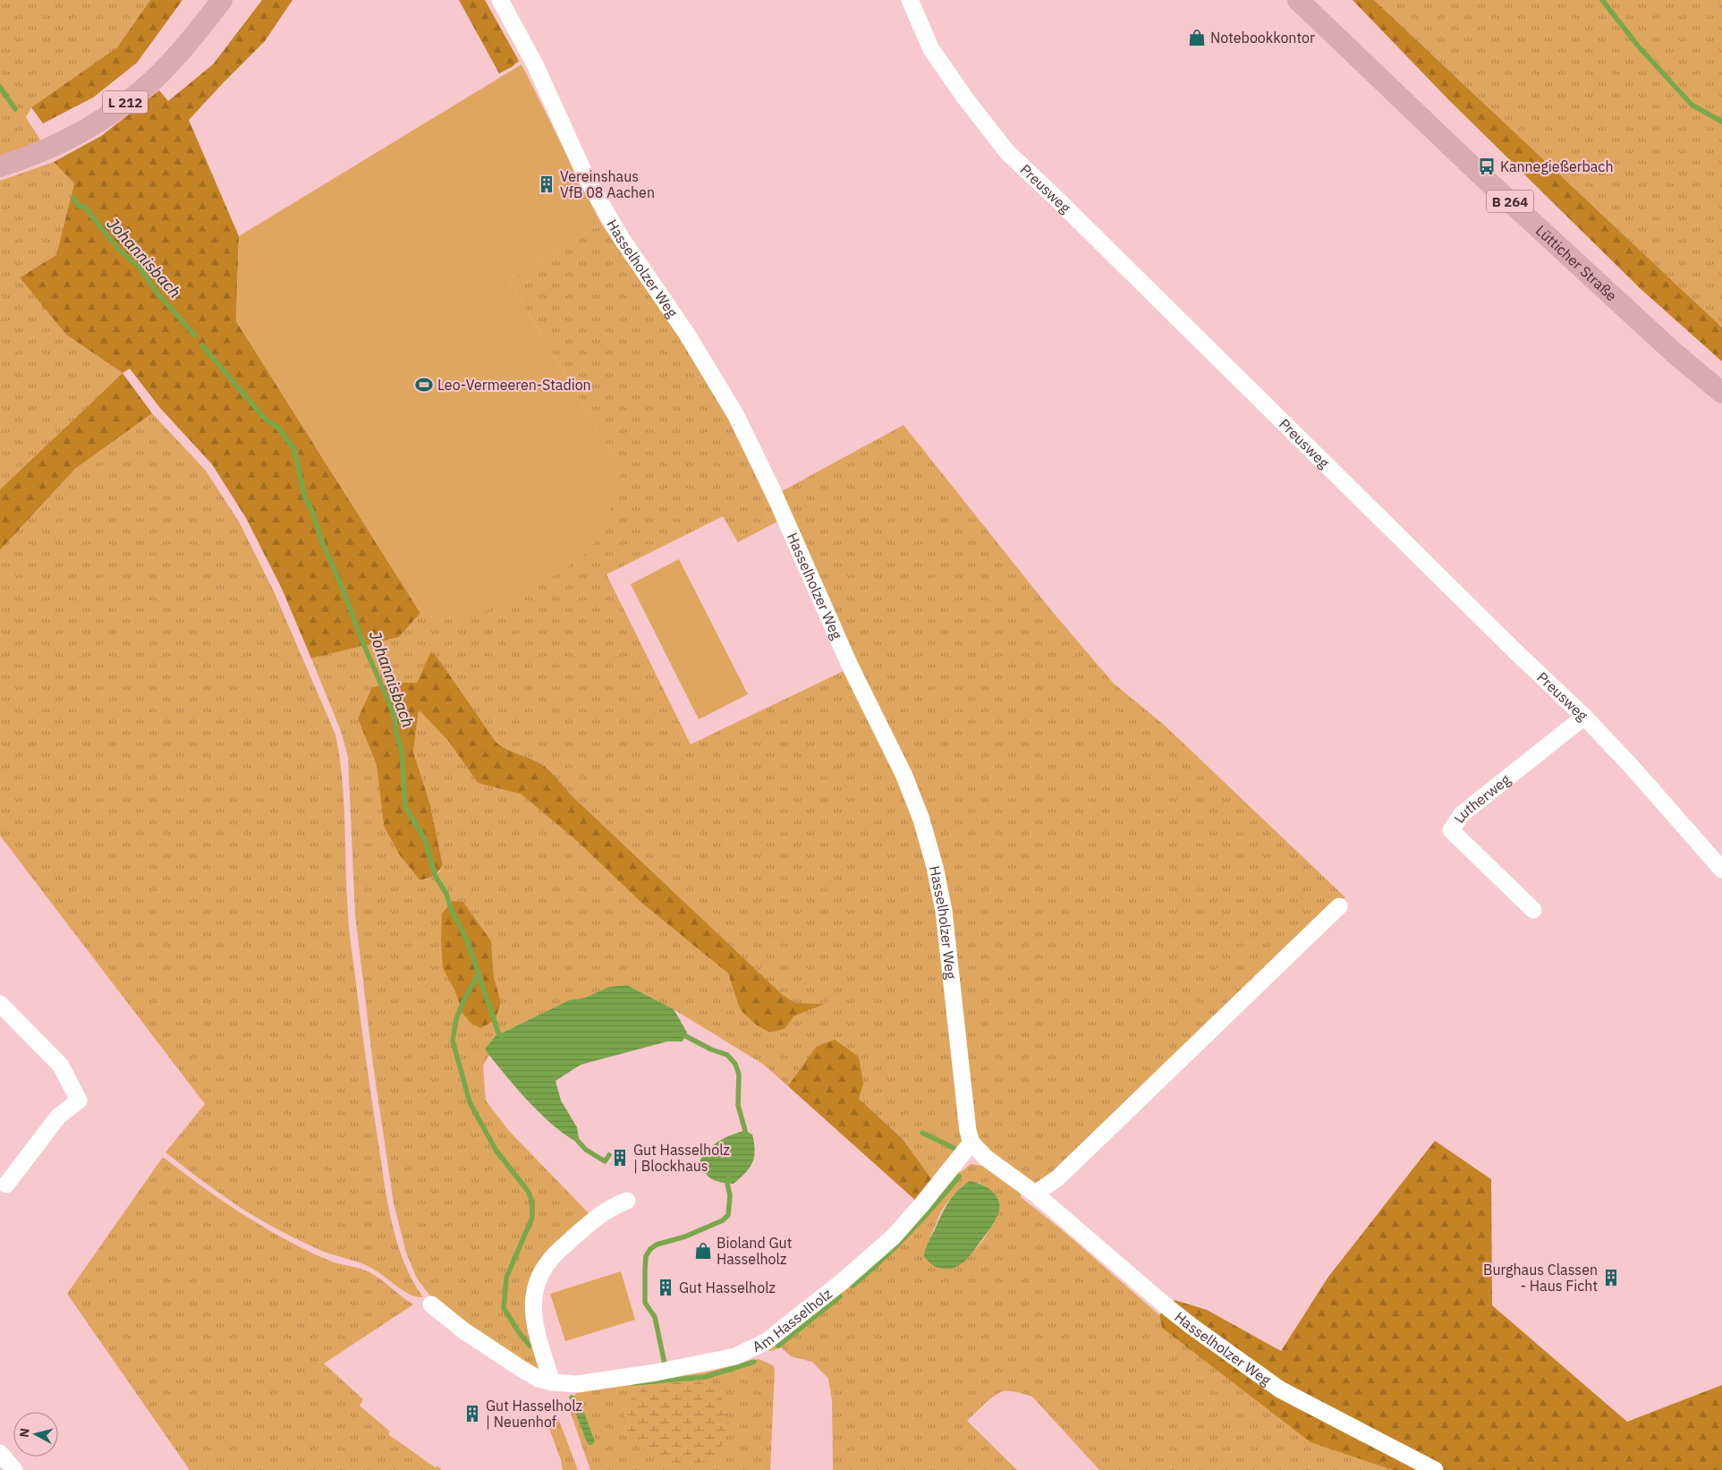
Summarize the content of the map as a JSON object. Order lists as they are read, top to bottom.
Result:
{
  "streets": {
    "main road": ["L 212", "B 264", "Lütticher Straße"],
    "street": [
      "Preusweg",
      "Hasselholzer Weg",
      "Lutherweg",
      "Am Hasselholz"
    ]
  },
  "crossings": [
    ["Preusweg", "Lutherweg"],
    ["Hasselholzer Weg", "Am Hasselholz"]
  ],
  "water": ["Johannisbach"],
  "places": {
    "shop": ["Notebookkontor", "Bioland Gut Hasselholz"],
    "bus stop": ["Kannegießerbach"],
    "building": [
      "Vereinshaus VfB 08 Aachen",
      "Gut Hasselholz | Blockhaus",
      "Burghaus Classen - Haus Ficht",
      "Gut Hasselholz",
      "Gut Hasselholz | Neuenhof"
    ],
    "sports": ["Leo-Vermeeren-Stadion"]
  },
  "north": "left"
}
